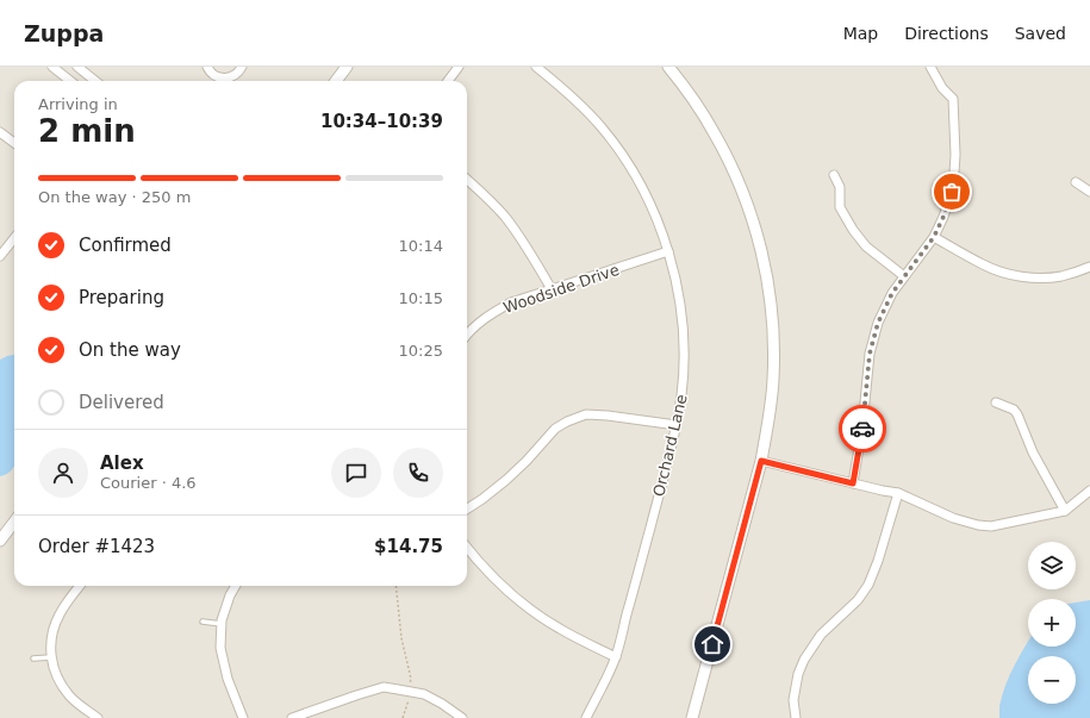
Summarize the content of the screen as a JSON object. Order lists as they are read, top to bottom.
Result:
{
  "streets": {
    "street": ["Woodside Drive", "Orchard Lane"]
  },
  "crossings": [
    ["Woodside Drive", "Orchard Lane"]
  ],
  "page": {
    "header": "Zuppa",
    "nav": ["Map", "Directions", "Saved"],
    "heading": ["2 min", "Arriving in", "10:34–10:39"],
    "panel": [
      "Alex",
      "Courier · 4.6",
      "Order #1423",
      "$14.75"
    ],
    "bar": "On the way · 250 m",
    "list": [
      ["Confirmed", "10:14"],
      ["Preparing", "10:15"],
      ["On the way", "10:25"],
      "Delivered"
    ],
    "map_buttons": ["+", "−"]
  }
}
